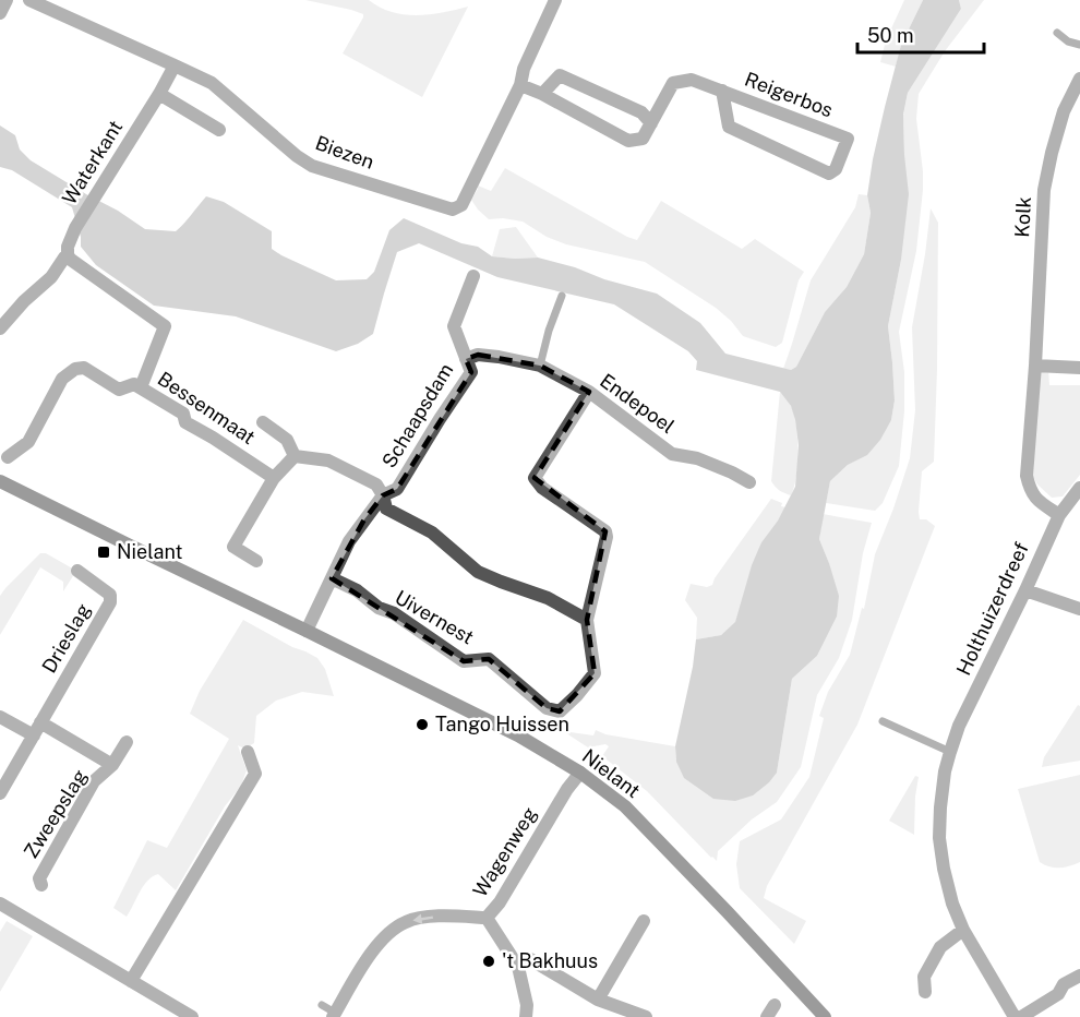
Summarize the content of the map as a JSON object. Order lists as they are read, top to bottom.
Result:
{
  "streets": {
    "street": [
      "Reigerbos",
      "Biezen",
      "Waterkant",
      "Kolk",
      "Endepoel",
      "Bessenmaat",
      "Schaapsdam",
      "Holthuizerdreef",
      "Uivernest",
      "Drieslag",
      "Nielant",
      "Zweepslag",
      "Wagenweg"
    ]
  },
  "crossings": [
    ["Reigerbos", "Biezen"],
    ["Biezen", "Waterkant"],
    ["Kolk", "Holthuizerdreef"],
    ["Endepoel", "Schaapsdam"],
    ["Endepoel", "Uivernest"],
    ["Schaapsdam", "Uivernest"],
    ["Schaapsdam", "Nielant"],
    ["Drieslag", "Zweepslag"],
    ["Nielant", "Wagenweg"]
  ],
  "one_way": ["Wagenweg"],
  "places": {
    "transit": ["Nielant"],
    "other": ["Tango Huissen", "'t Bakhuus"]
  },
  "scale_bar": "50 m"
}
